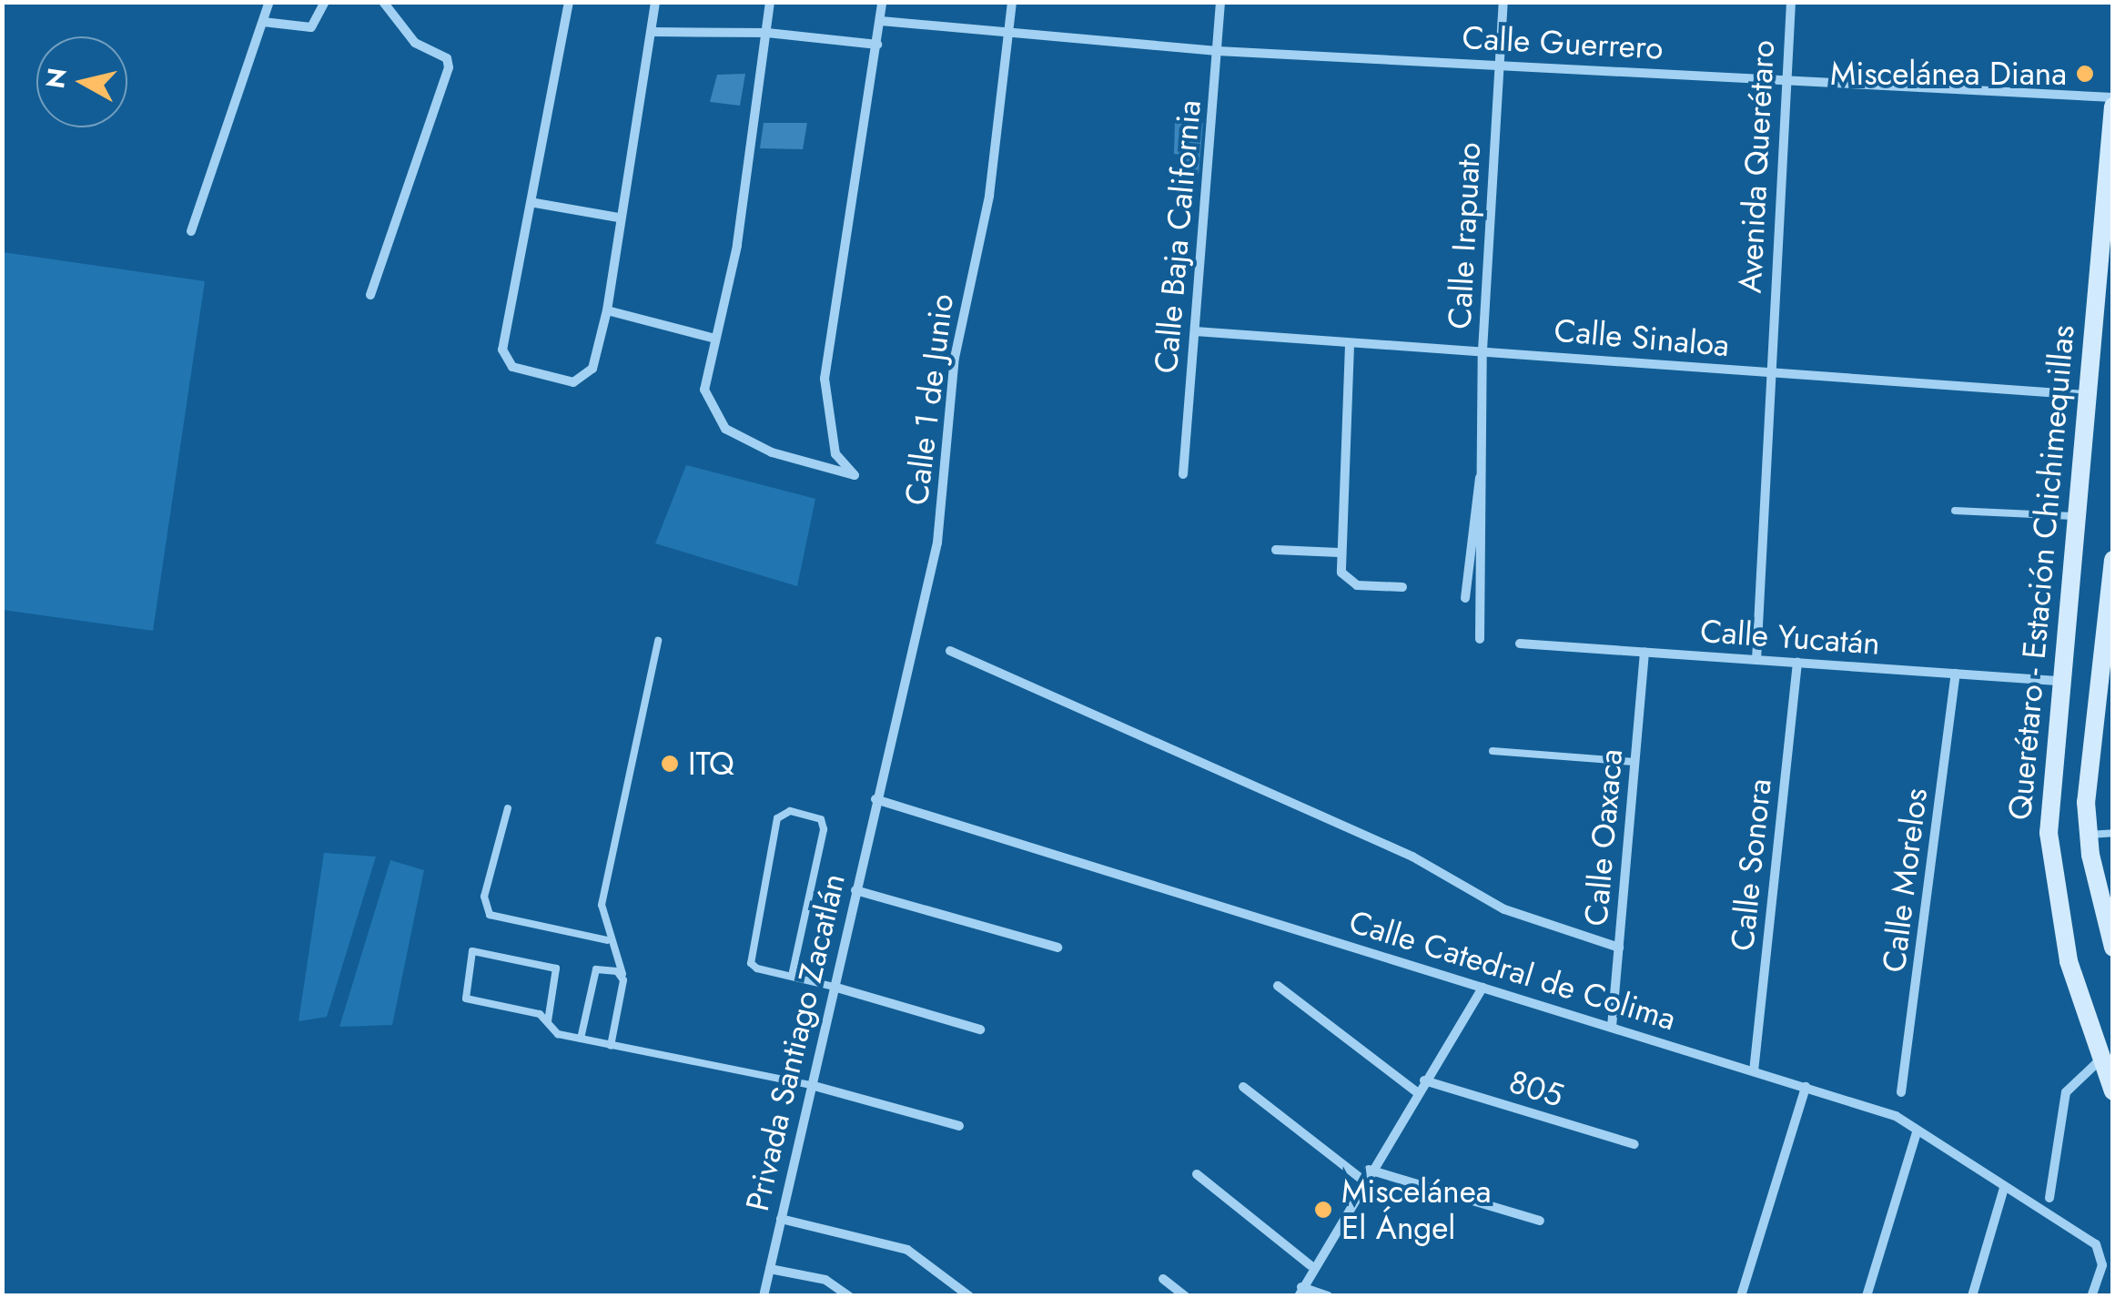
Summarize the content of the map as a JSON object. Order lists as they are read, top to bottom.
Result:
{
  "streets": {
    "main road": ["Querétaro - Estación Chichimequillas"],
    "street": [
      "Calle Guerrero",
      "Avenida Querétaro",
      "Calle Irapuato",
      "Calle Baja California",
      "Calle Sinaloa",
      "Calle 1 de Junio",
      "Calle Yucatán",
      "Calle Oaxaca",
      "Calle Sonora",
      "Calle Morelos",
      "Calle Catedral de Colima",
      "Privada Santiago Zacatlán",
      "805"
    ]
  },
  "crossings": [
    ["Calle Guerrero", "Avenida Querétaro"],
    ["Calle Guerrero", "Calle Irapuato"],
    ["Calle Guerrero", "Calle Baja California"],
    ["Calle Guerrero", "Calle 1 de Junio"],
    ["Avenida Querétaro", "Calle Sinaloa"],
    ["Avenida Querétaro", "Calle Yucatán"],
    ["Calle Irapuato", "Calle Sinaloa"],
    ["Calle Baja California", "Calle Sinaloa"],
    ["Calle Sinaloa", "Querétaro - Estación Chichimequillas"],
    ["Calle 1 de Junio", "Calle Catedral de Colima"],
    ["Calle 1 de Junio", "Privada Santiago Zacatlán"],
    ["Querétaro - Estación Chichimequillas", "Calle Yucatán"],
    ["Calle Yucatán", "Calle Oaxaca"],
    ["Calle Yucatán", "Calle Sonora"],
    ["Calle Yucatán", "Calle Morelos"],
    ["Calle Oaxaca", "Calle Catedral de Colima"],
    ["Calle Sonora", "Calle Catedral de Colima"],
    ["Calle Catedral de Colima", "Privada Santiago Zacatlán"]
  ],
  "places": ["Miscelánea Diana", "ITQ", "Miscelánea El Ángel"],
  "north": "left"
}
